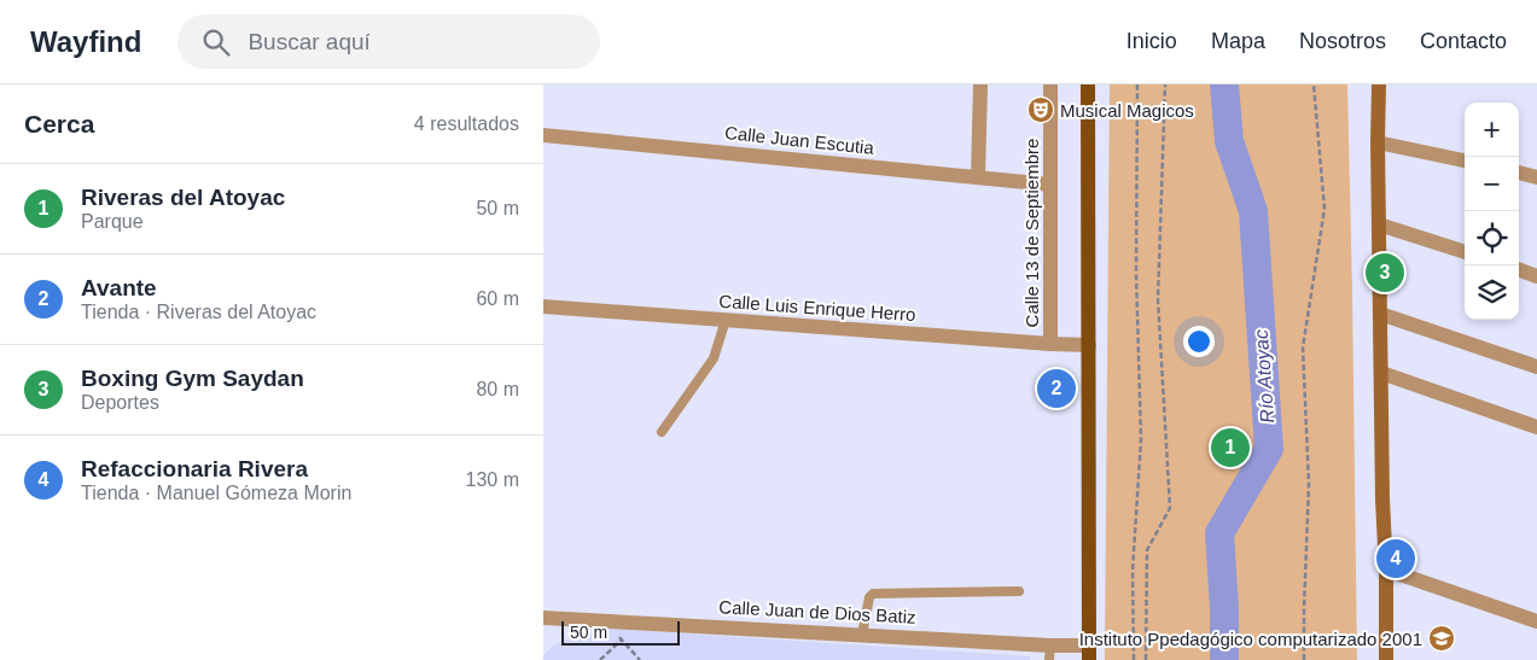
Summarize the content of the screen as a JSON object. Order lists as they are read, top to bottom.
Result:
{
  "streets": {
    "street": [
      "Calle Juan Escutia",
      "Calle 13 de Septiembre",
      "Calle Luis Enrique Herro",
      "Calle Juan de Dios Batiz"
    ]
  },
  "crossings": [
    ["Calle Juan Escutia", "Calle 13 de Septiembre"],
    ["Calle 13 de Septiembre", "Calle Luis Enrique Herro"]
  ],
  "water": ["Río Atoyac"],
  "places": {
    "theatre": ["Musical Magicos"],
    "school or university": ["Instituto Ppedagógico computarizado 2001"]
  },
  "scale_bar": "50 m",
  "page": {
    "header": "Wayfind",
    "search": "Buscar aquí",
    "nav": [
      "Inicio",
      "Mapa",
      "Nosotros",
      "Contacto"
    ],
    "heading": ["Cerca", "4 resultados"],
    "map_buttons": ["+", "−"],
    "list": [
      {
        "mark": "1",
        "name": "Riveras del Atoyac",
        "note": "Parque",
        "value": "50 m"
      },
      {
        "mark": "2",
        "name": "Avante",
        "note": "Tienda · Riveras del Atoyac",
        "value": "60 m"
      },
      {
        "mark": "3",
        "name": "Boxing Gym Saydan",
        "note": "Deportes",
        "value": "80 m"
      },
      {
        "mark": "4",
        "name": "Refaccionaria Rivera",
        "note": "Tienda · Manuel Gómeza Morin",
        "value": "130 m"
      }
    ],
    "pins": [
      "3",
      "2",
      "1",
      "4"
    ],
    "scale": "50 m"
  }
}
